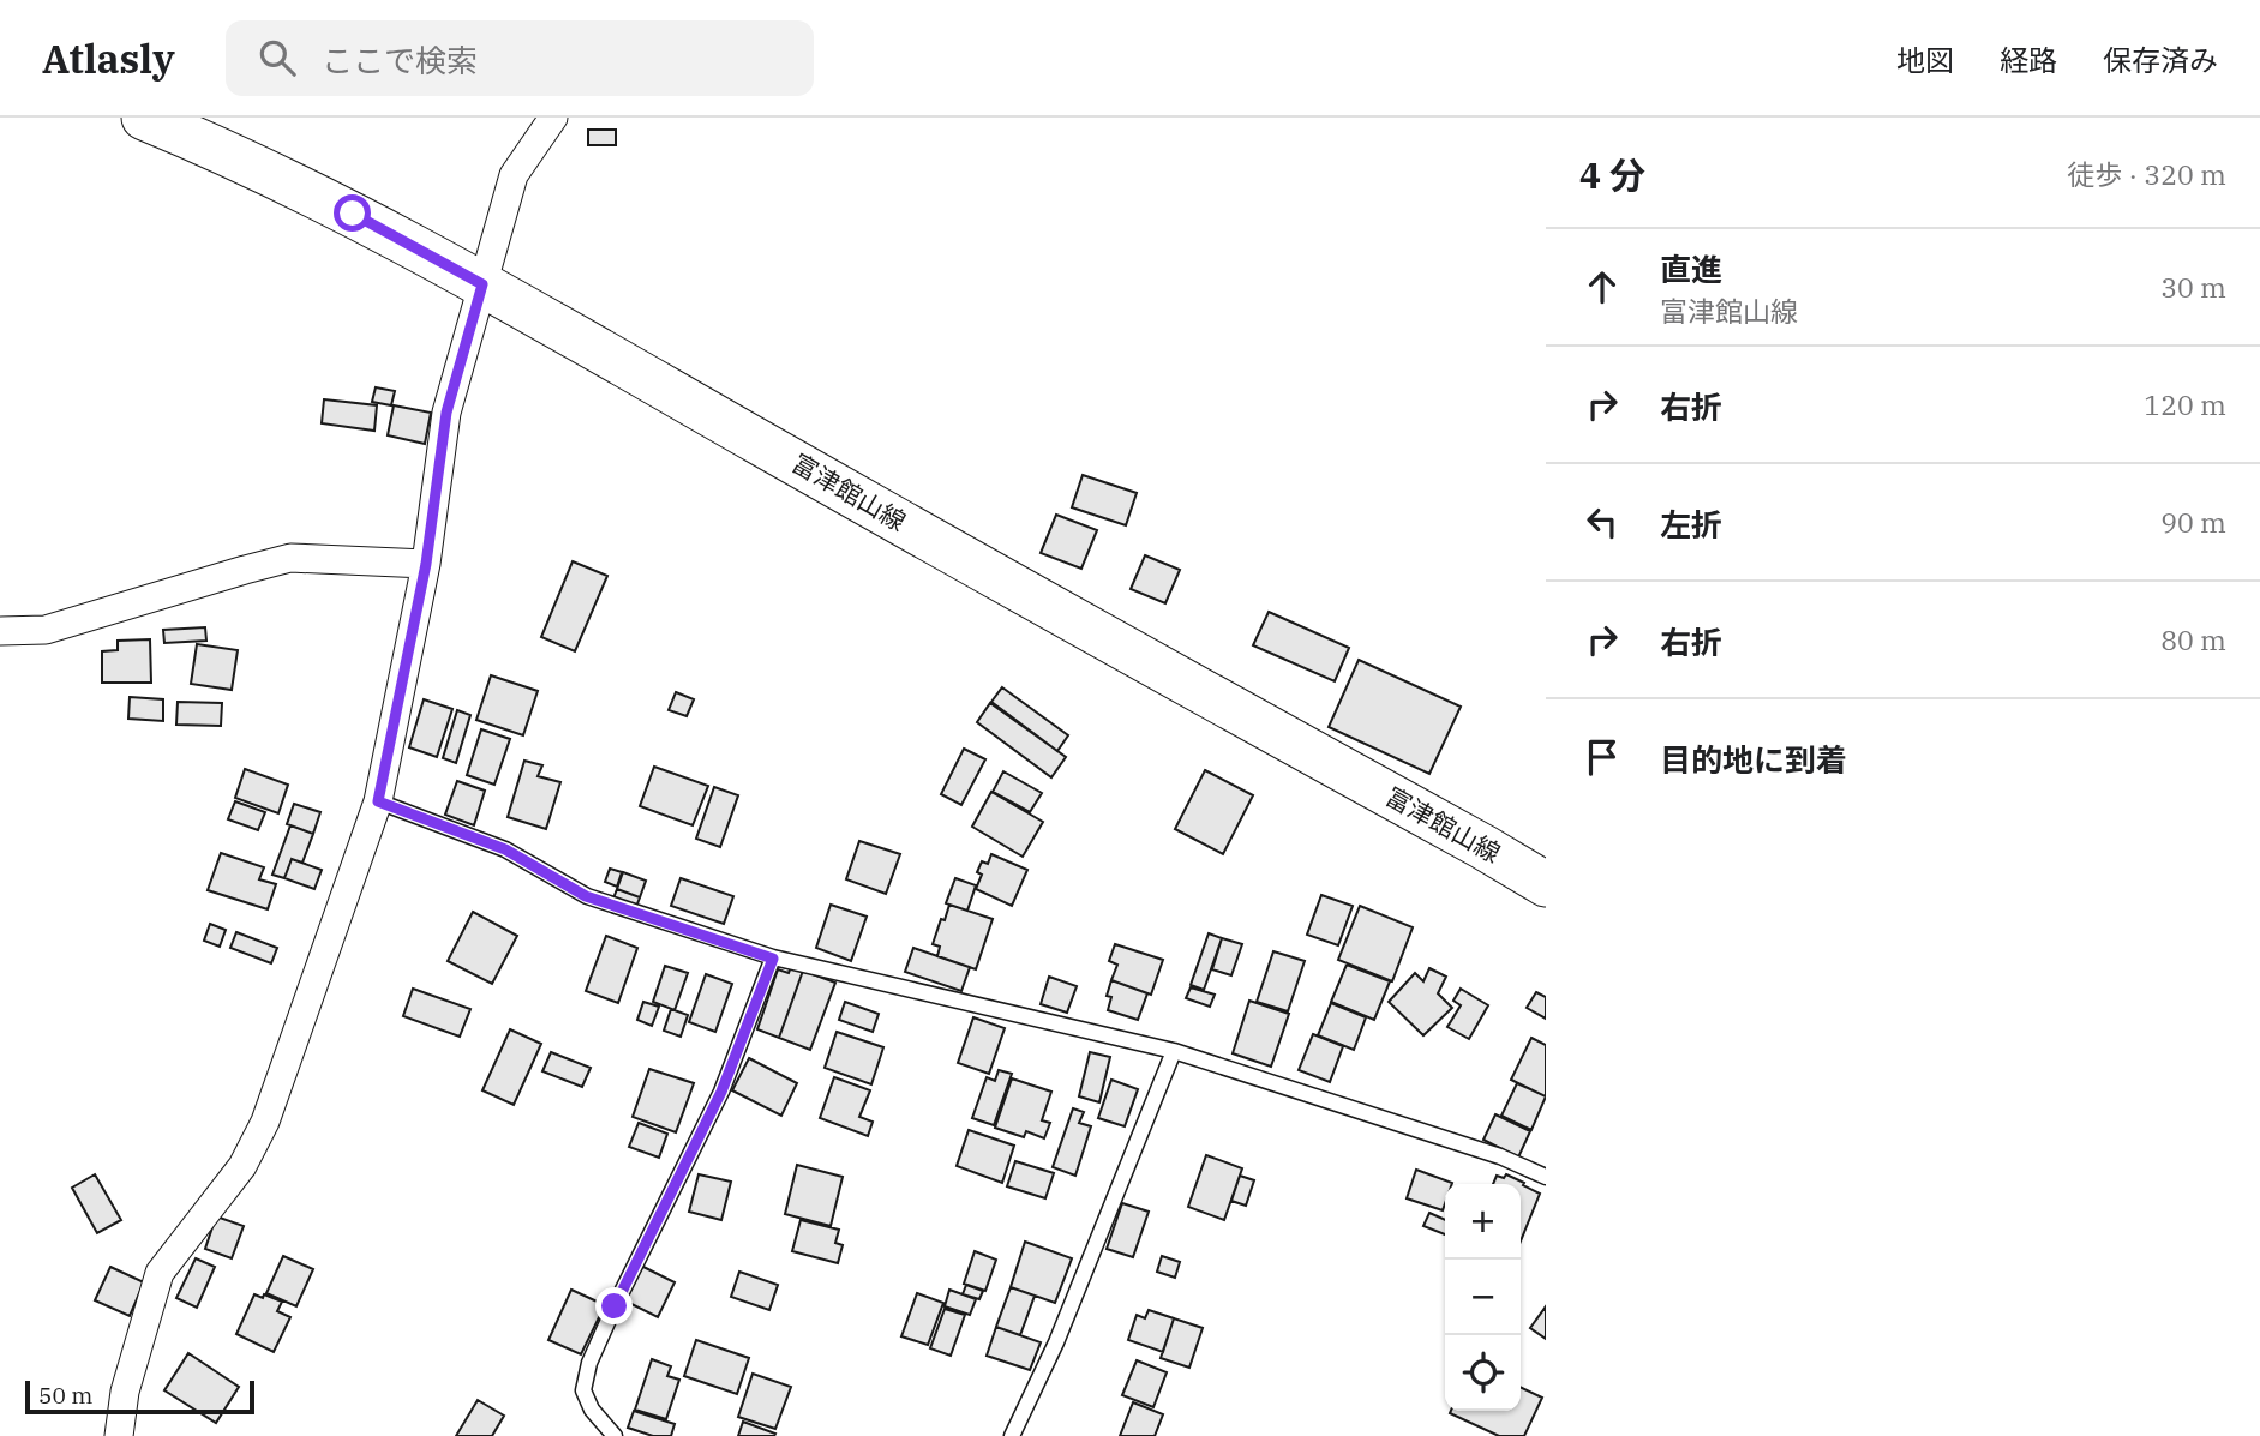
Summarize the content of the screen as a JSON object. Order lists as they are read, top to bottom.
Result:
{
  "streets": {
    "main road": ["富津館山線"]
  },
  "scale_bar": "50 m",
  "page": {
    "header": "Atlasly",
    "search": "ここで検索",
    "nav": ["地図", "経路", "保存済み"],
    "heading": ["4 分", "徒歩 · 320 m"],
    "list": [
      ["直進", "富津館山線", "30 m"],
      ["右折", "120 m"],
      ["左折", "90 m"],
      ["右折", "80 m"],
      "目的地に到着"
    ],
    "map_buttons": ["+", "−"],
    "scale": "50 m"
  }
}
